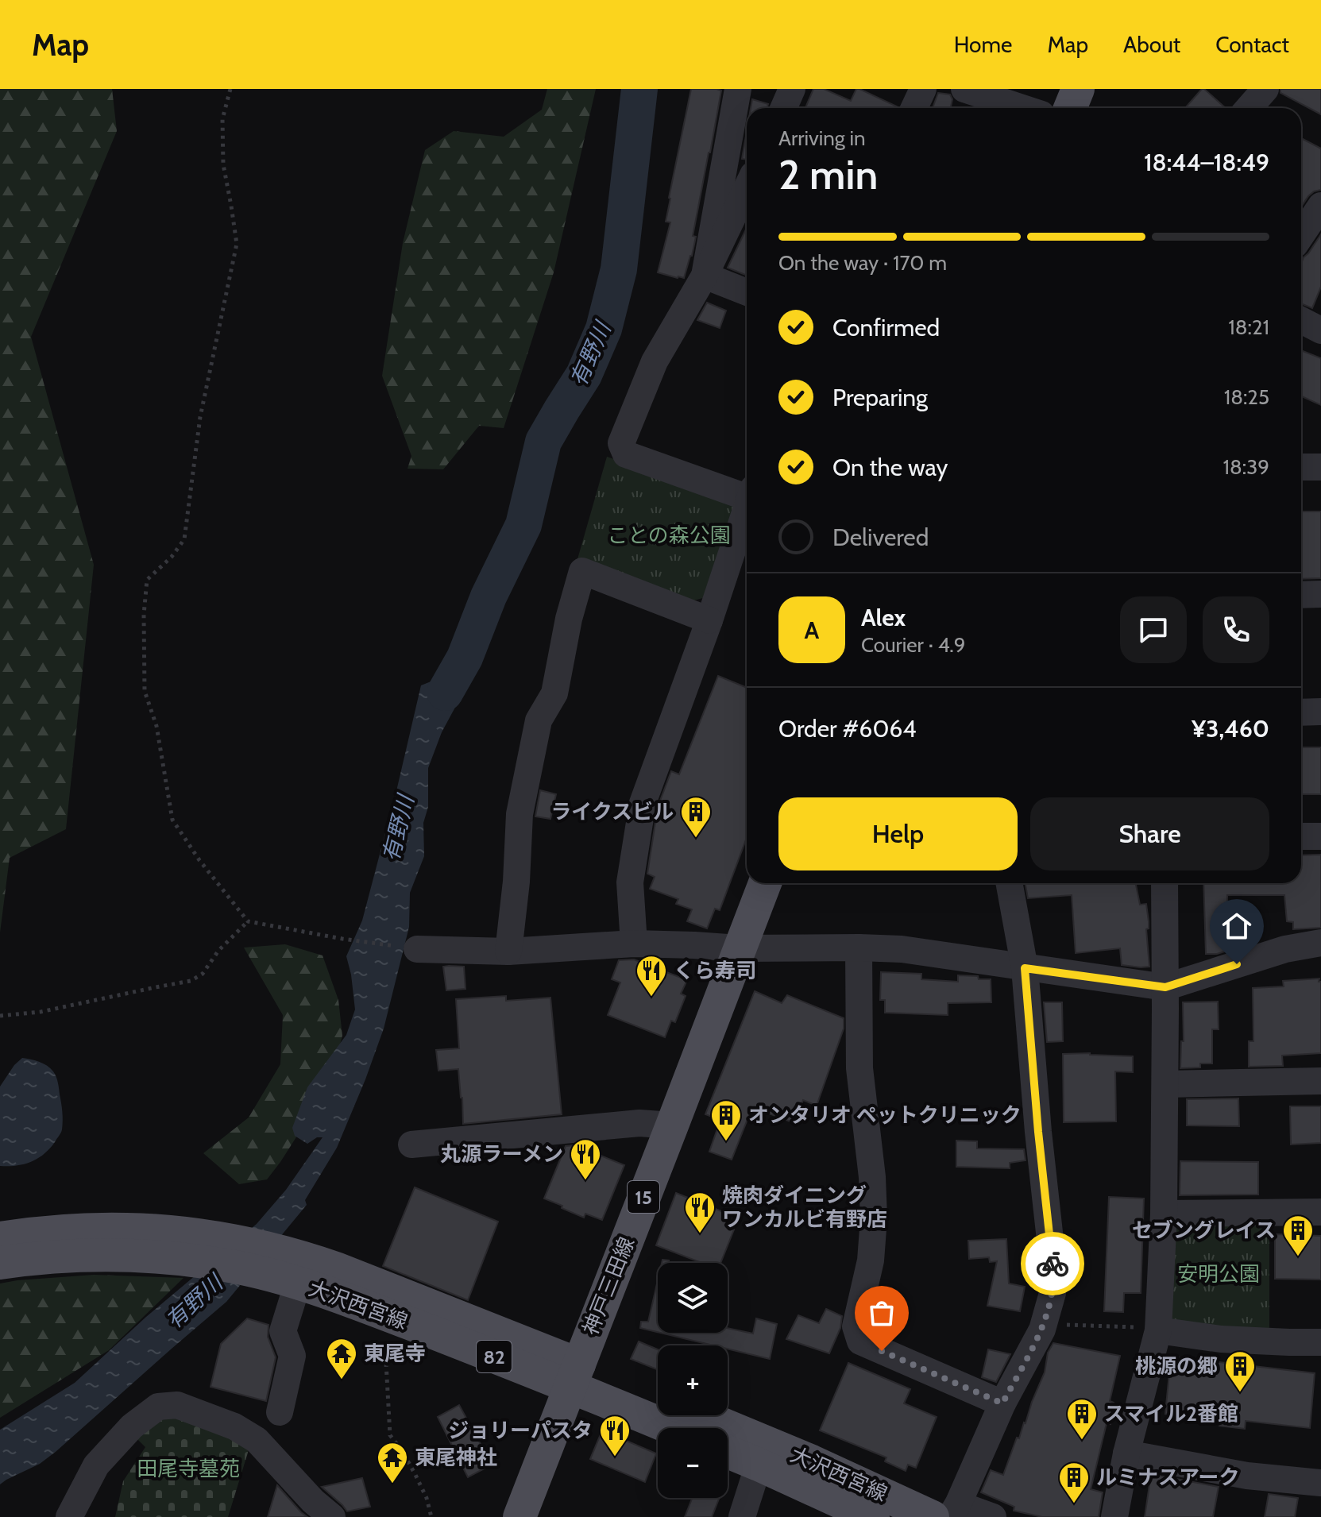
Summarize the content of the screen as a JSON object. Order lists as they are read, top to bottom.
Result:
{
  "streets": {
    "main road": [
      "15",
      "神戸三田線",
      "大沢西宮線",
      "82"
    ]
  },
  "crossings": [
    ["神戸三田線", "大沢西宮線"]
  ],
  "water": ["有野川"],
  "parks": ["ことの森公園", "安明公園", "田尾寺墓苑"],
  "places": {
    "building": [
      "ライクスビル",
      "オンタリオ ペットクリニック",
      "セブングレイス",
      "桃源の郷",
      "スマイル2番館",
      "ルミナスアーク"
    ],
    "restaurant": [
      "くら寿司",
      "丸源ラーメン",
      "焼肉ダイニング ワンカルビ有野店",
      "ジョリーパスタ"
    ],
    "temple": ["東尾寺", "東尾神社"]
  },
  "page": {
    "header": "Map",
    "nav": [
      "Home",
      "Map",
      "About",
      "Contact"
    ],
    "heading": ["2 min", "Arriving in", "18:44–18:49"],
    "panel": [
      "Alex",
      "Courier · 4.9",
      "Order #6064",
      "¥3,460"
    ],
    "bar": "On the way · 170 m",
    "list": [
      ["Confirmed", "18:21"],
      ["Preparing", "18:25"],
      ["On the way", "18:39"],
      "Delivered"
    ],
    "round": "A",
    "buttons": ["Help", "Share"],
    "map_buttons": ["+", "−"]
  }
}
